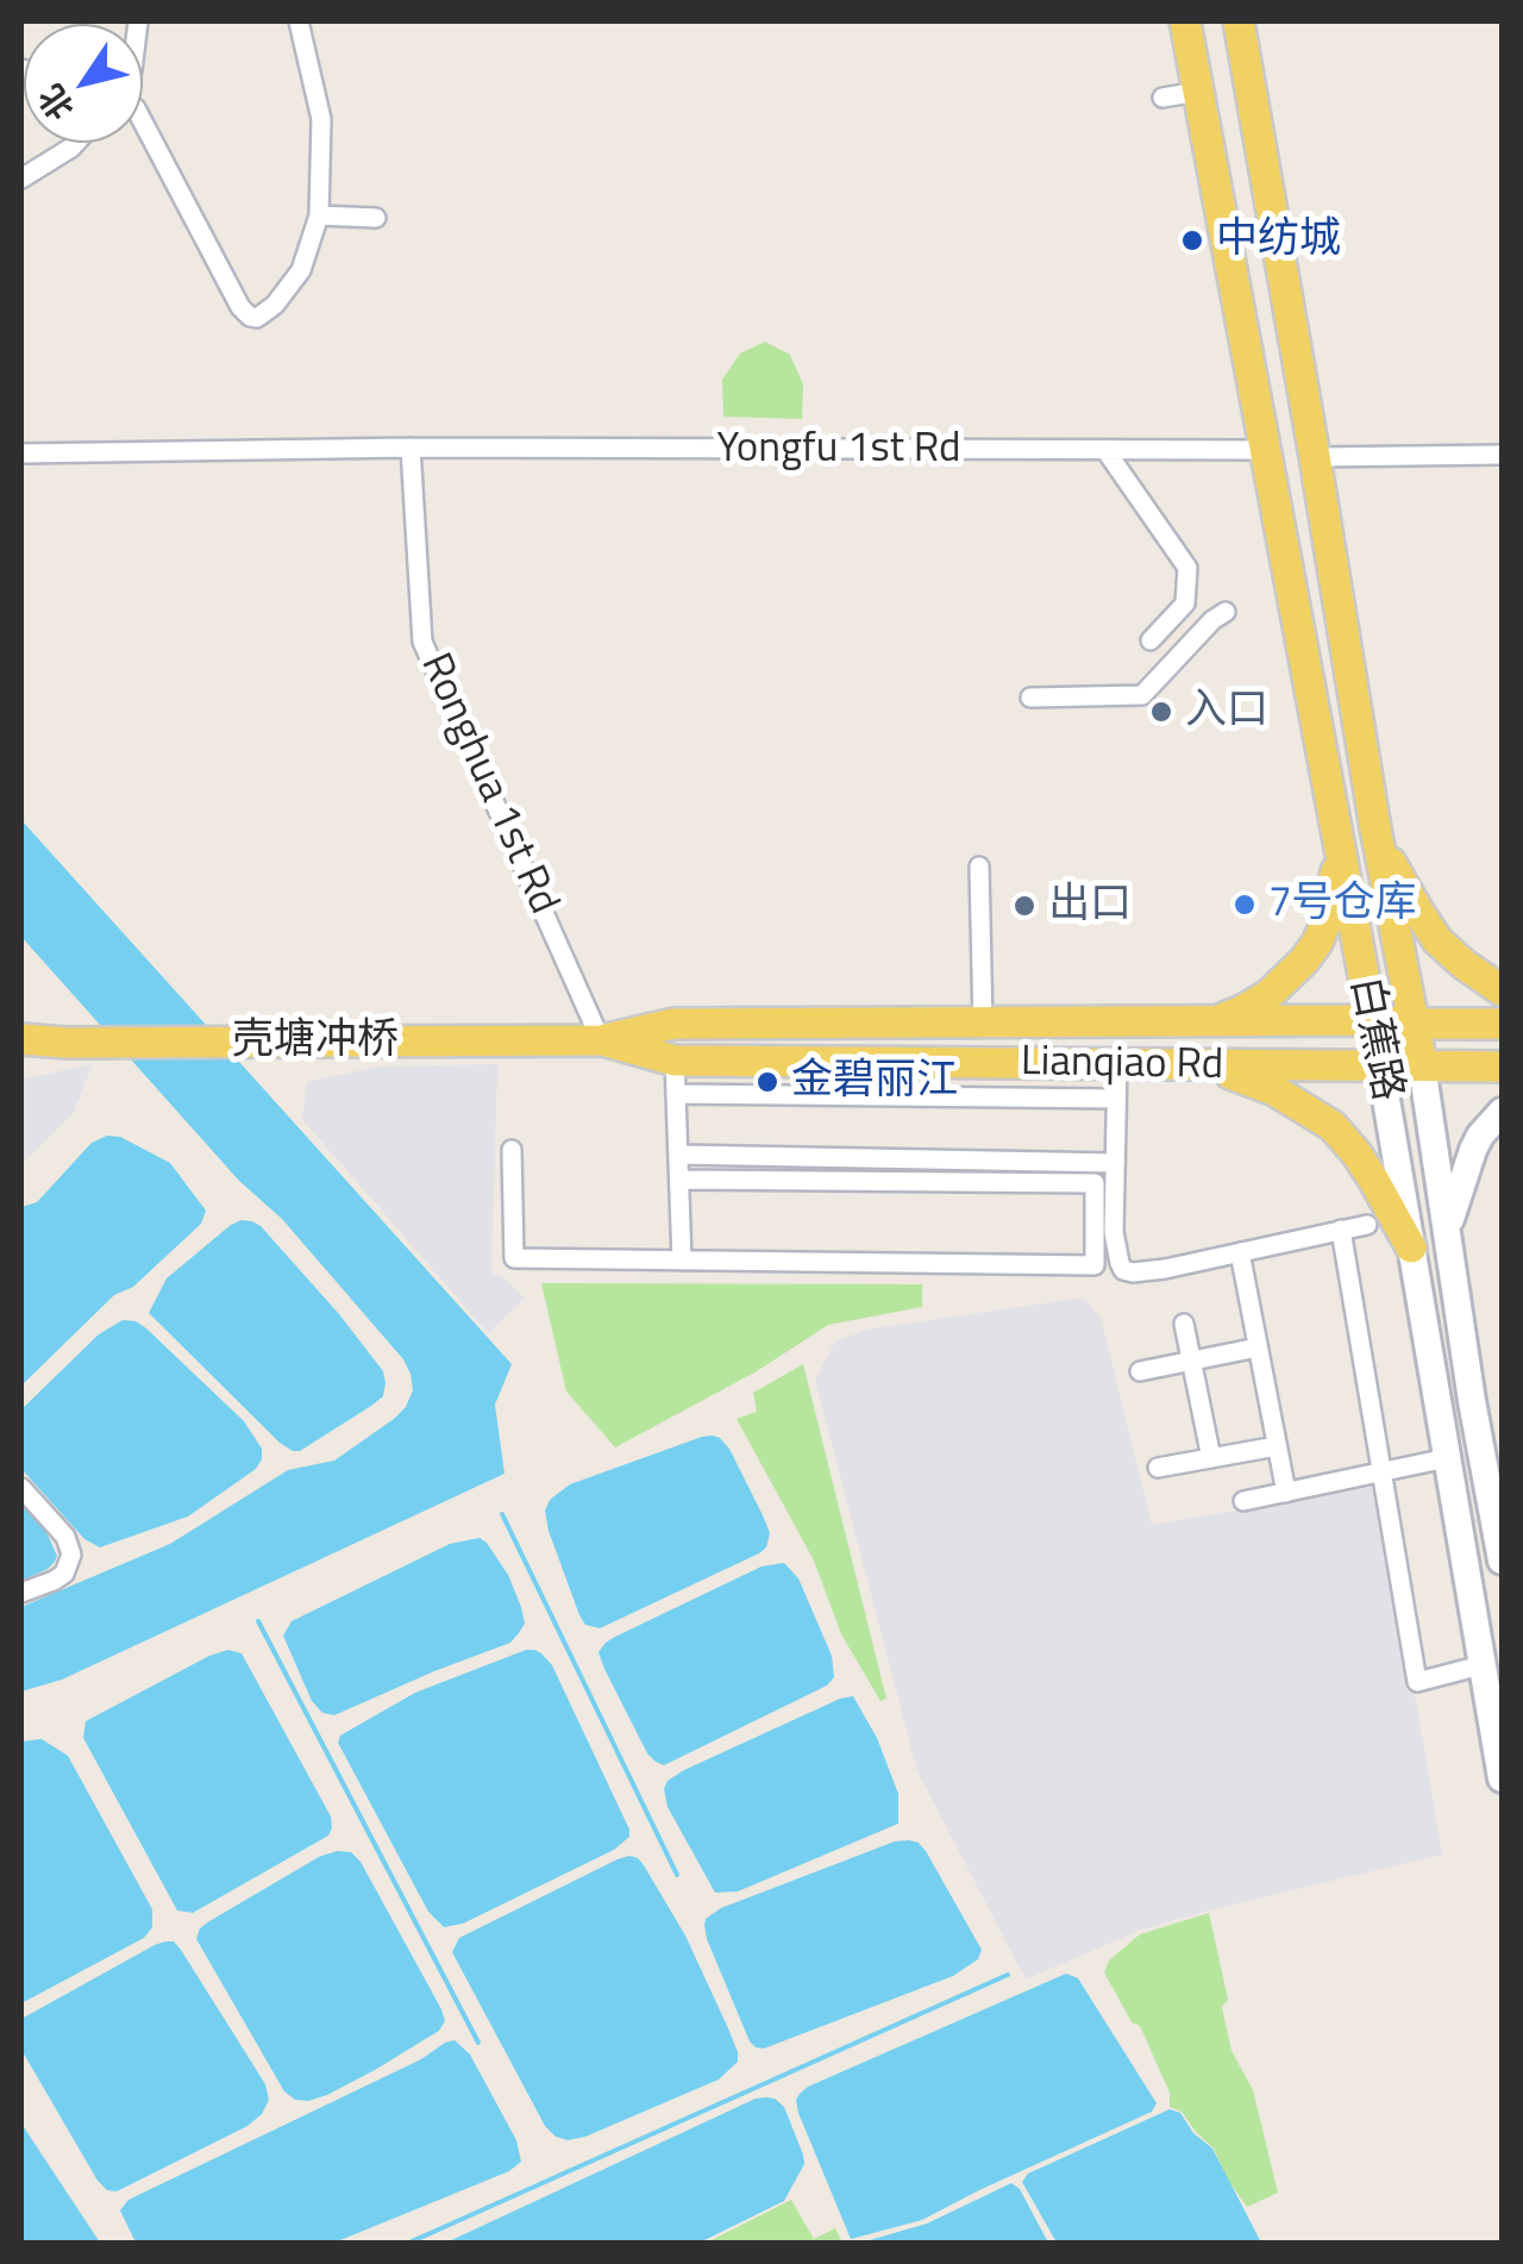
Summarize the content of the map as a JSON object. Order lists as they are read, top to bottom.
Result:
{
  "streets": {
    "main road": ["白蕉路", "壳塘冲桥", "Lianqiao Rd"],
    "street": ["Yongfu 1st Rd", "Ronghua 1st Rd"]
  },
  "crossings": [
    ["Yongfu 1st Rd", "Ronghua 1st Rd"],
    ["Yongfu 1st Rd", "白蕉路"],
    ["Ronghua 1st Rd", "Lianqiao Rd"],
    ["白蕉路", "Lianqiao Rd"],
    ["壳塘冲桥", "Lianqiao Rd"]
  ],
  "places": [
    "中纺城",
    "入口",
    "7号仓库",
    "出口",
    "金碧丽江"
  ],
  "north": "bottom left"
}
